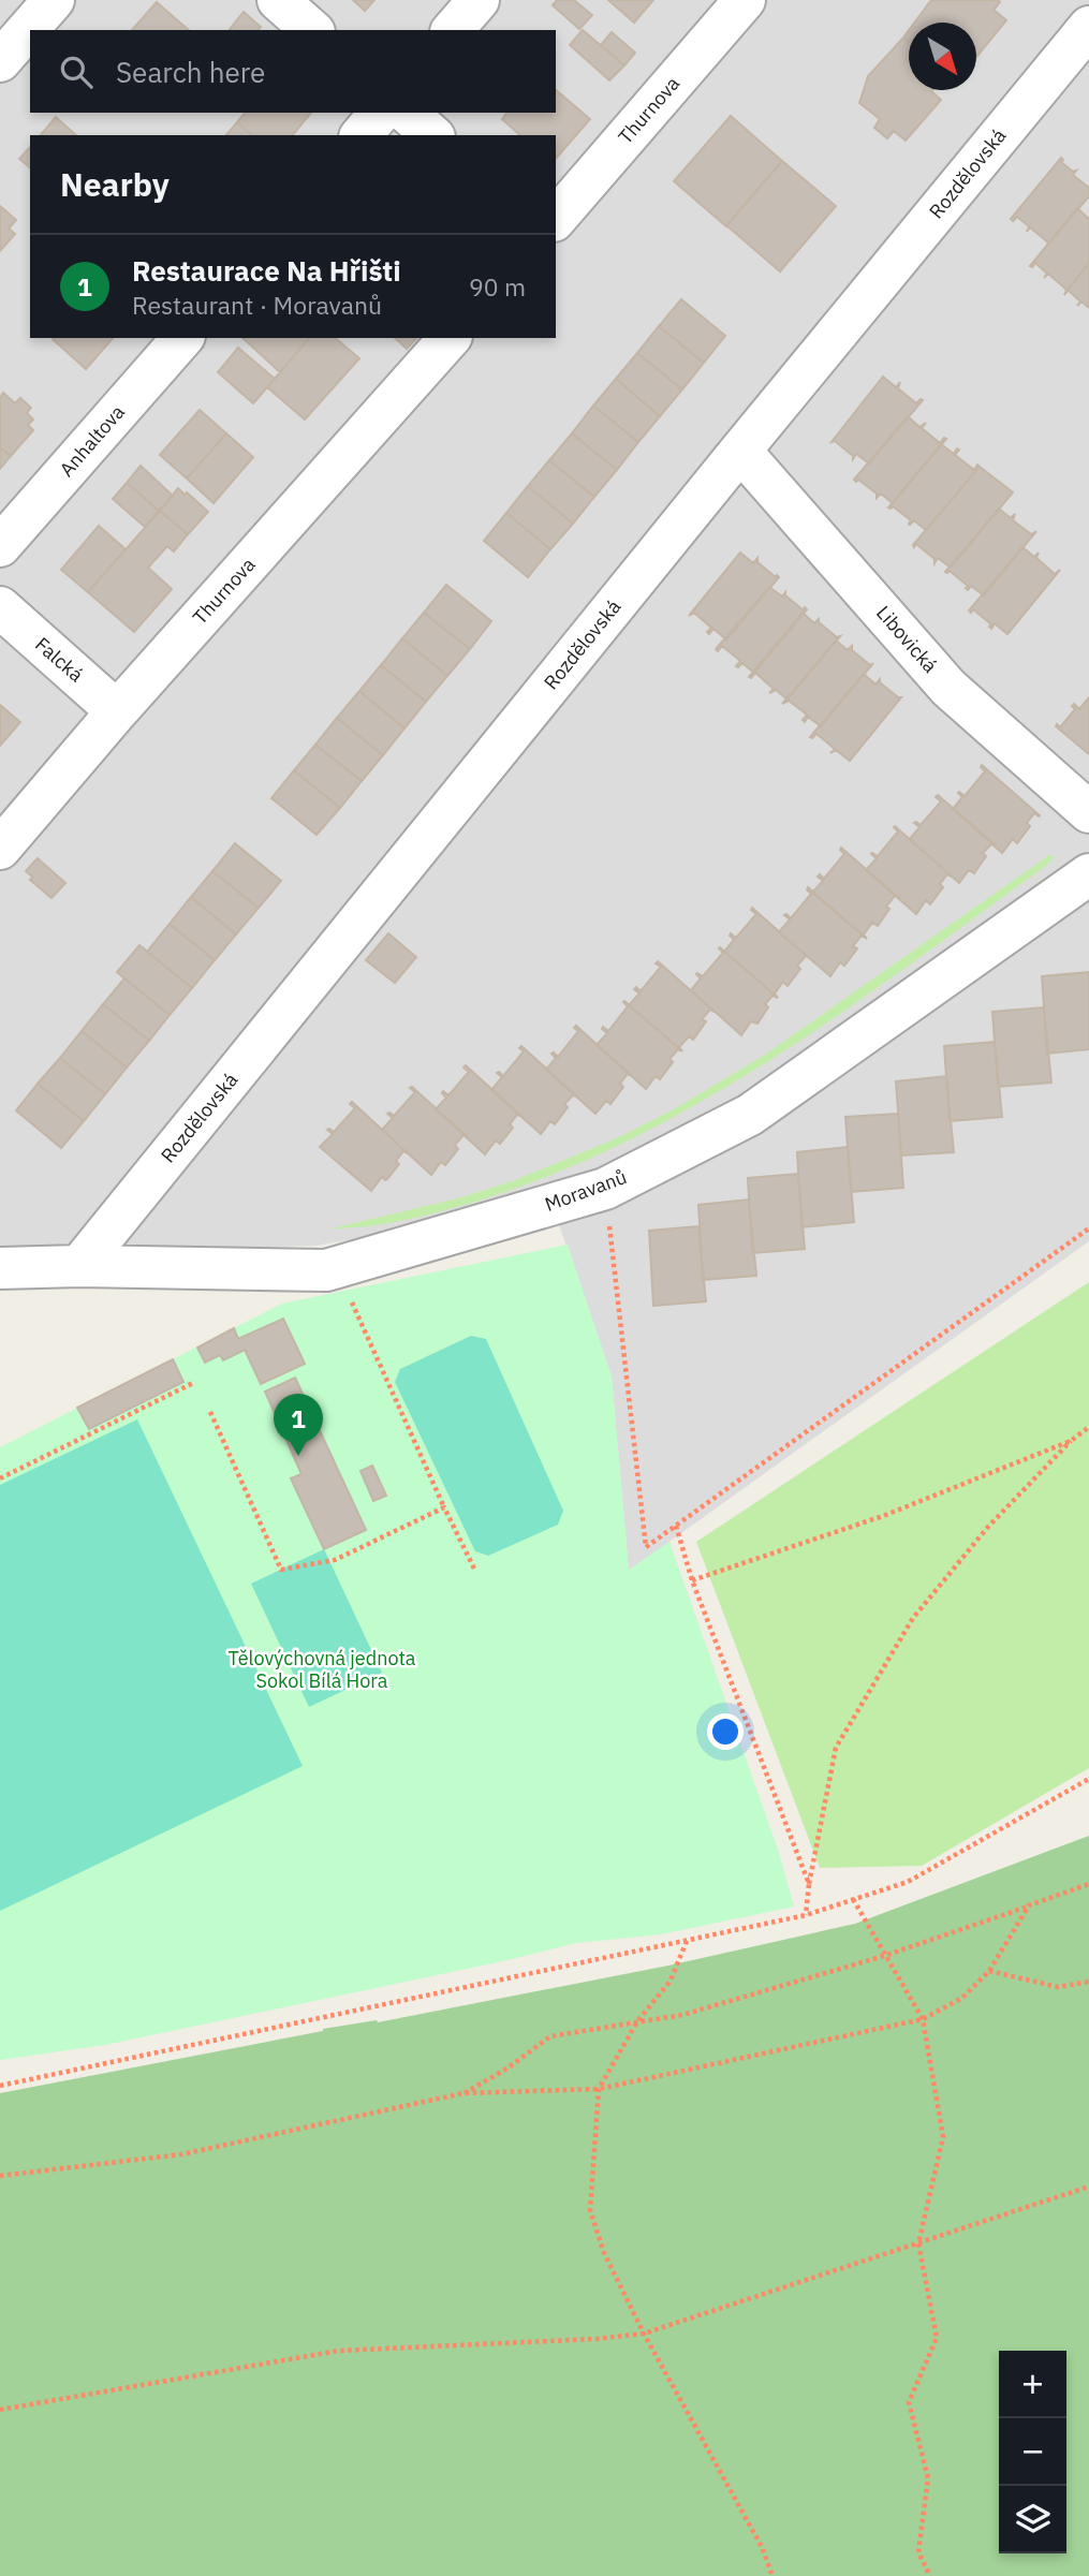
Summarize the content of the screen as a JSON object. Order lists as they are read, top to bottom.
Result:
{
  "streets": {
    "street": [
      "Thurnova",
      "Rozdělovská",
      "Anhaltova",
      "Libovická",
      "Falcká",
      "Moravanů"
    ]
  },
  "crossings": [
    ["Thurnova", "Falcká"],
    ["Rozdělovská", "Libovická"],
    ["Rozdělovská", "Moravanů"]
  ],
  "parks": ["Tělovýchovná jednota Sokol Bílá Hora"],
  "north": "bottom right",
  "page": {
    "search": "Search here",
    "heading": "Nearby",
    "list": [
      {
        "mark": "1",
        "name": "Restaurace Na Hřišti",
        "note": "Restaurant · Moravanů",
        "value": "90 m"
      }
    ],
    "pins": "1",
    "map_buttons": ["+", "−"]
  }
}
